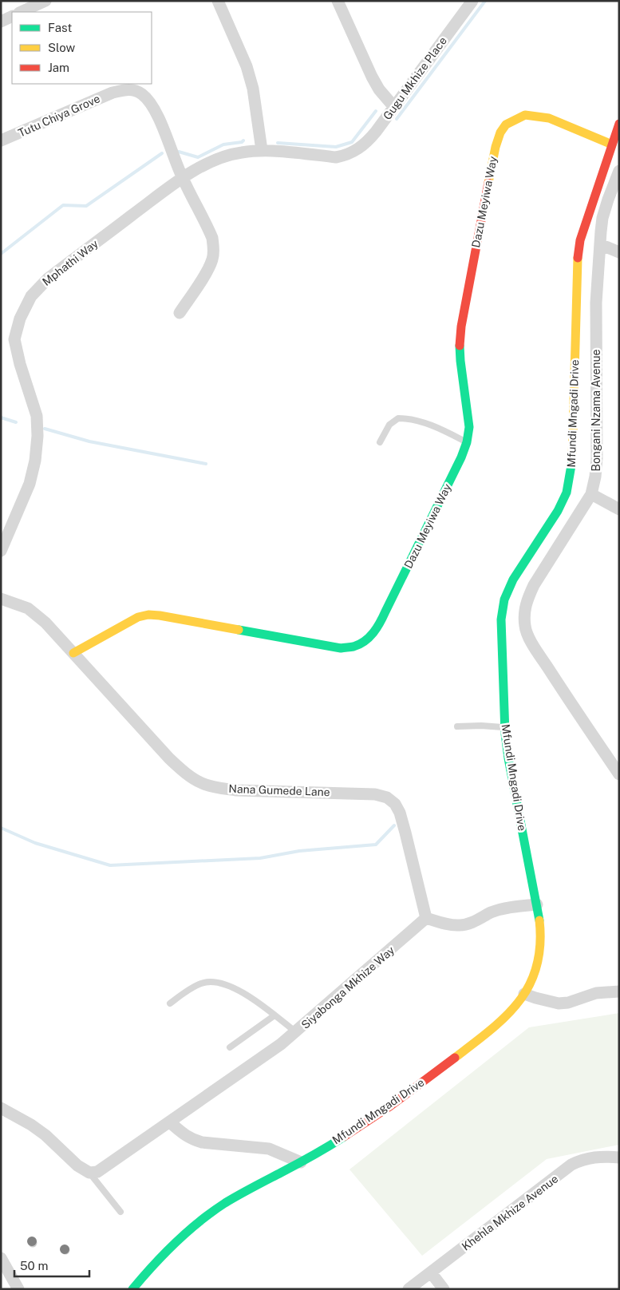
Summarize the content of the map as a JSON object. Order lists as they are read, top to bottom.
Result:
{
  "streets": {
    "street": [
      "Gugu Mkhize Place",
      "Tutu Chiya Grove",
      "Dazu Meyiwa Way",
      "Mphathi Way",
      "Bongani Nzama Avenue",
      "Mfundi Mngadi Drive",
      "Nana Gumede Lane",
      "Siyabonga Mkhize Way",
      "Khehla Mkhize Avenue"
    ]
  },
  "crossings": [
    ["Gugu Mkhize Place", "Mphathi Way"],
    ["Tutu Chiya Grove", "Mphathi Way"],
    ["Dazu Meyiwa Way", "Mfundi Mngadi Drive"],
    ["Dazu Meyiwa Way", "Nana Gumede Lane"],
    ["Nana Gumede Lane", "Siyabonga Mkhize Way"]
  ],
  "legend": ["Fast", "Slow", "Jam"],
  "scale_bar": "50 m"
}
